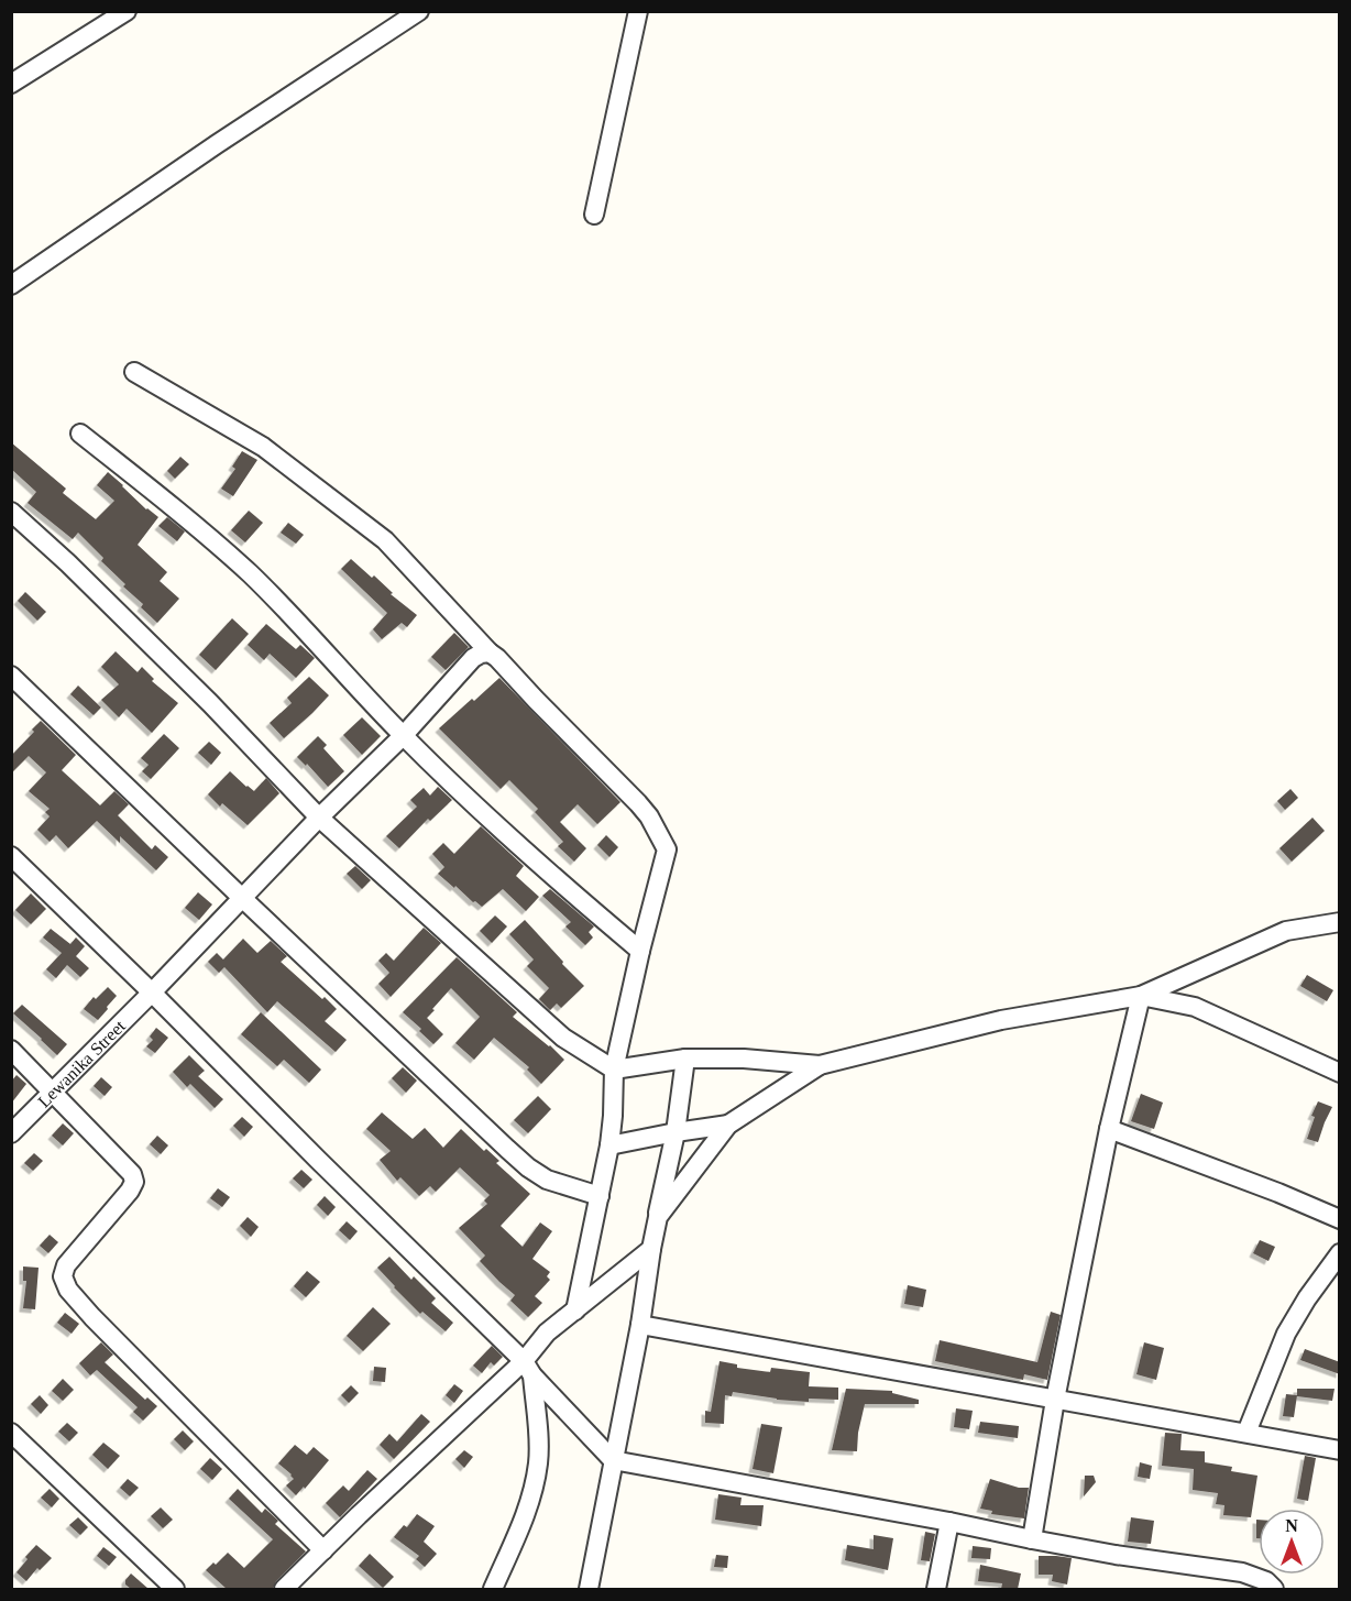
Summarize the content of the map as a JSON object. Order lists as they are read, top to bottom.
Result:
{
  "streets": {
    "street": ["Lewanika Street"]
  },
  "north": "top"
}
